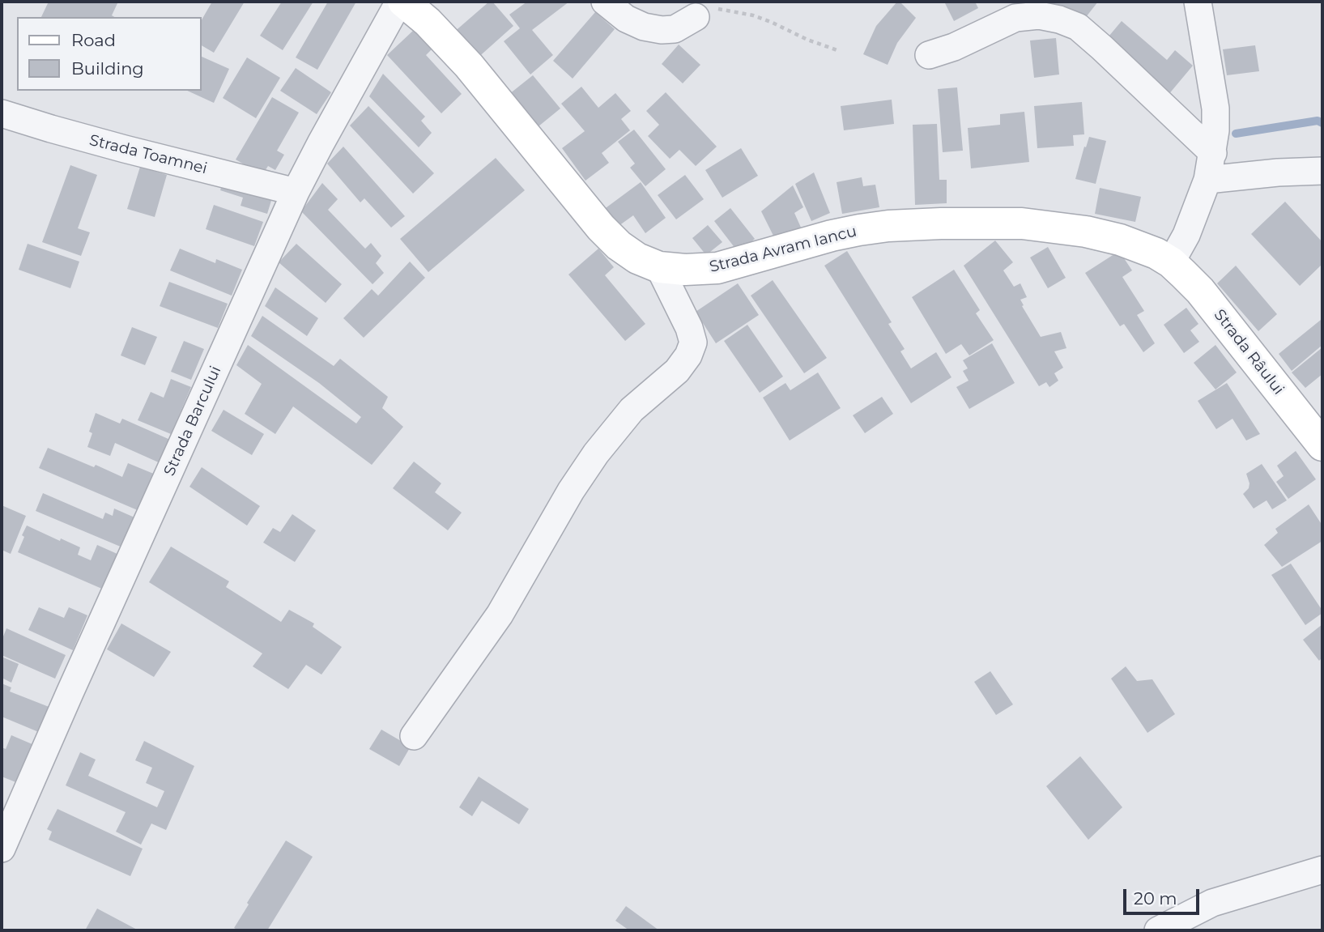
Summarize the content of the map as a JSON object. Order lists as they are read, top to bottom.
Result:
{
  "streets": {
    "main road": ["Strada Avram Iancu", "Strada Râului"],
    "street": ["Strada Toamnei", "Strada Barcului"]
  },
  "crossings": [
    ["Strada Toamnei", "Strada Barcului"],
    ["Strada Avram Iancu", "Strada Râului"],
    ["Strada Avram Iancu", "Strada Barcului"]
  ],
  "legend": ["Road", "Building"],
  "scale_bar": "20 m"
}
